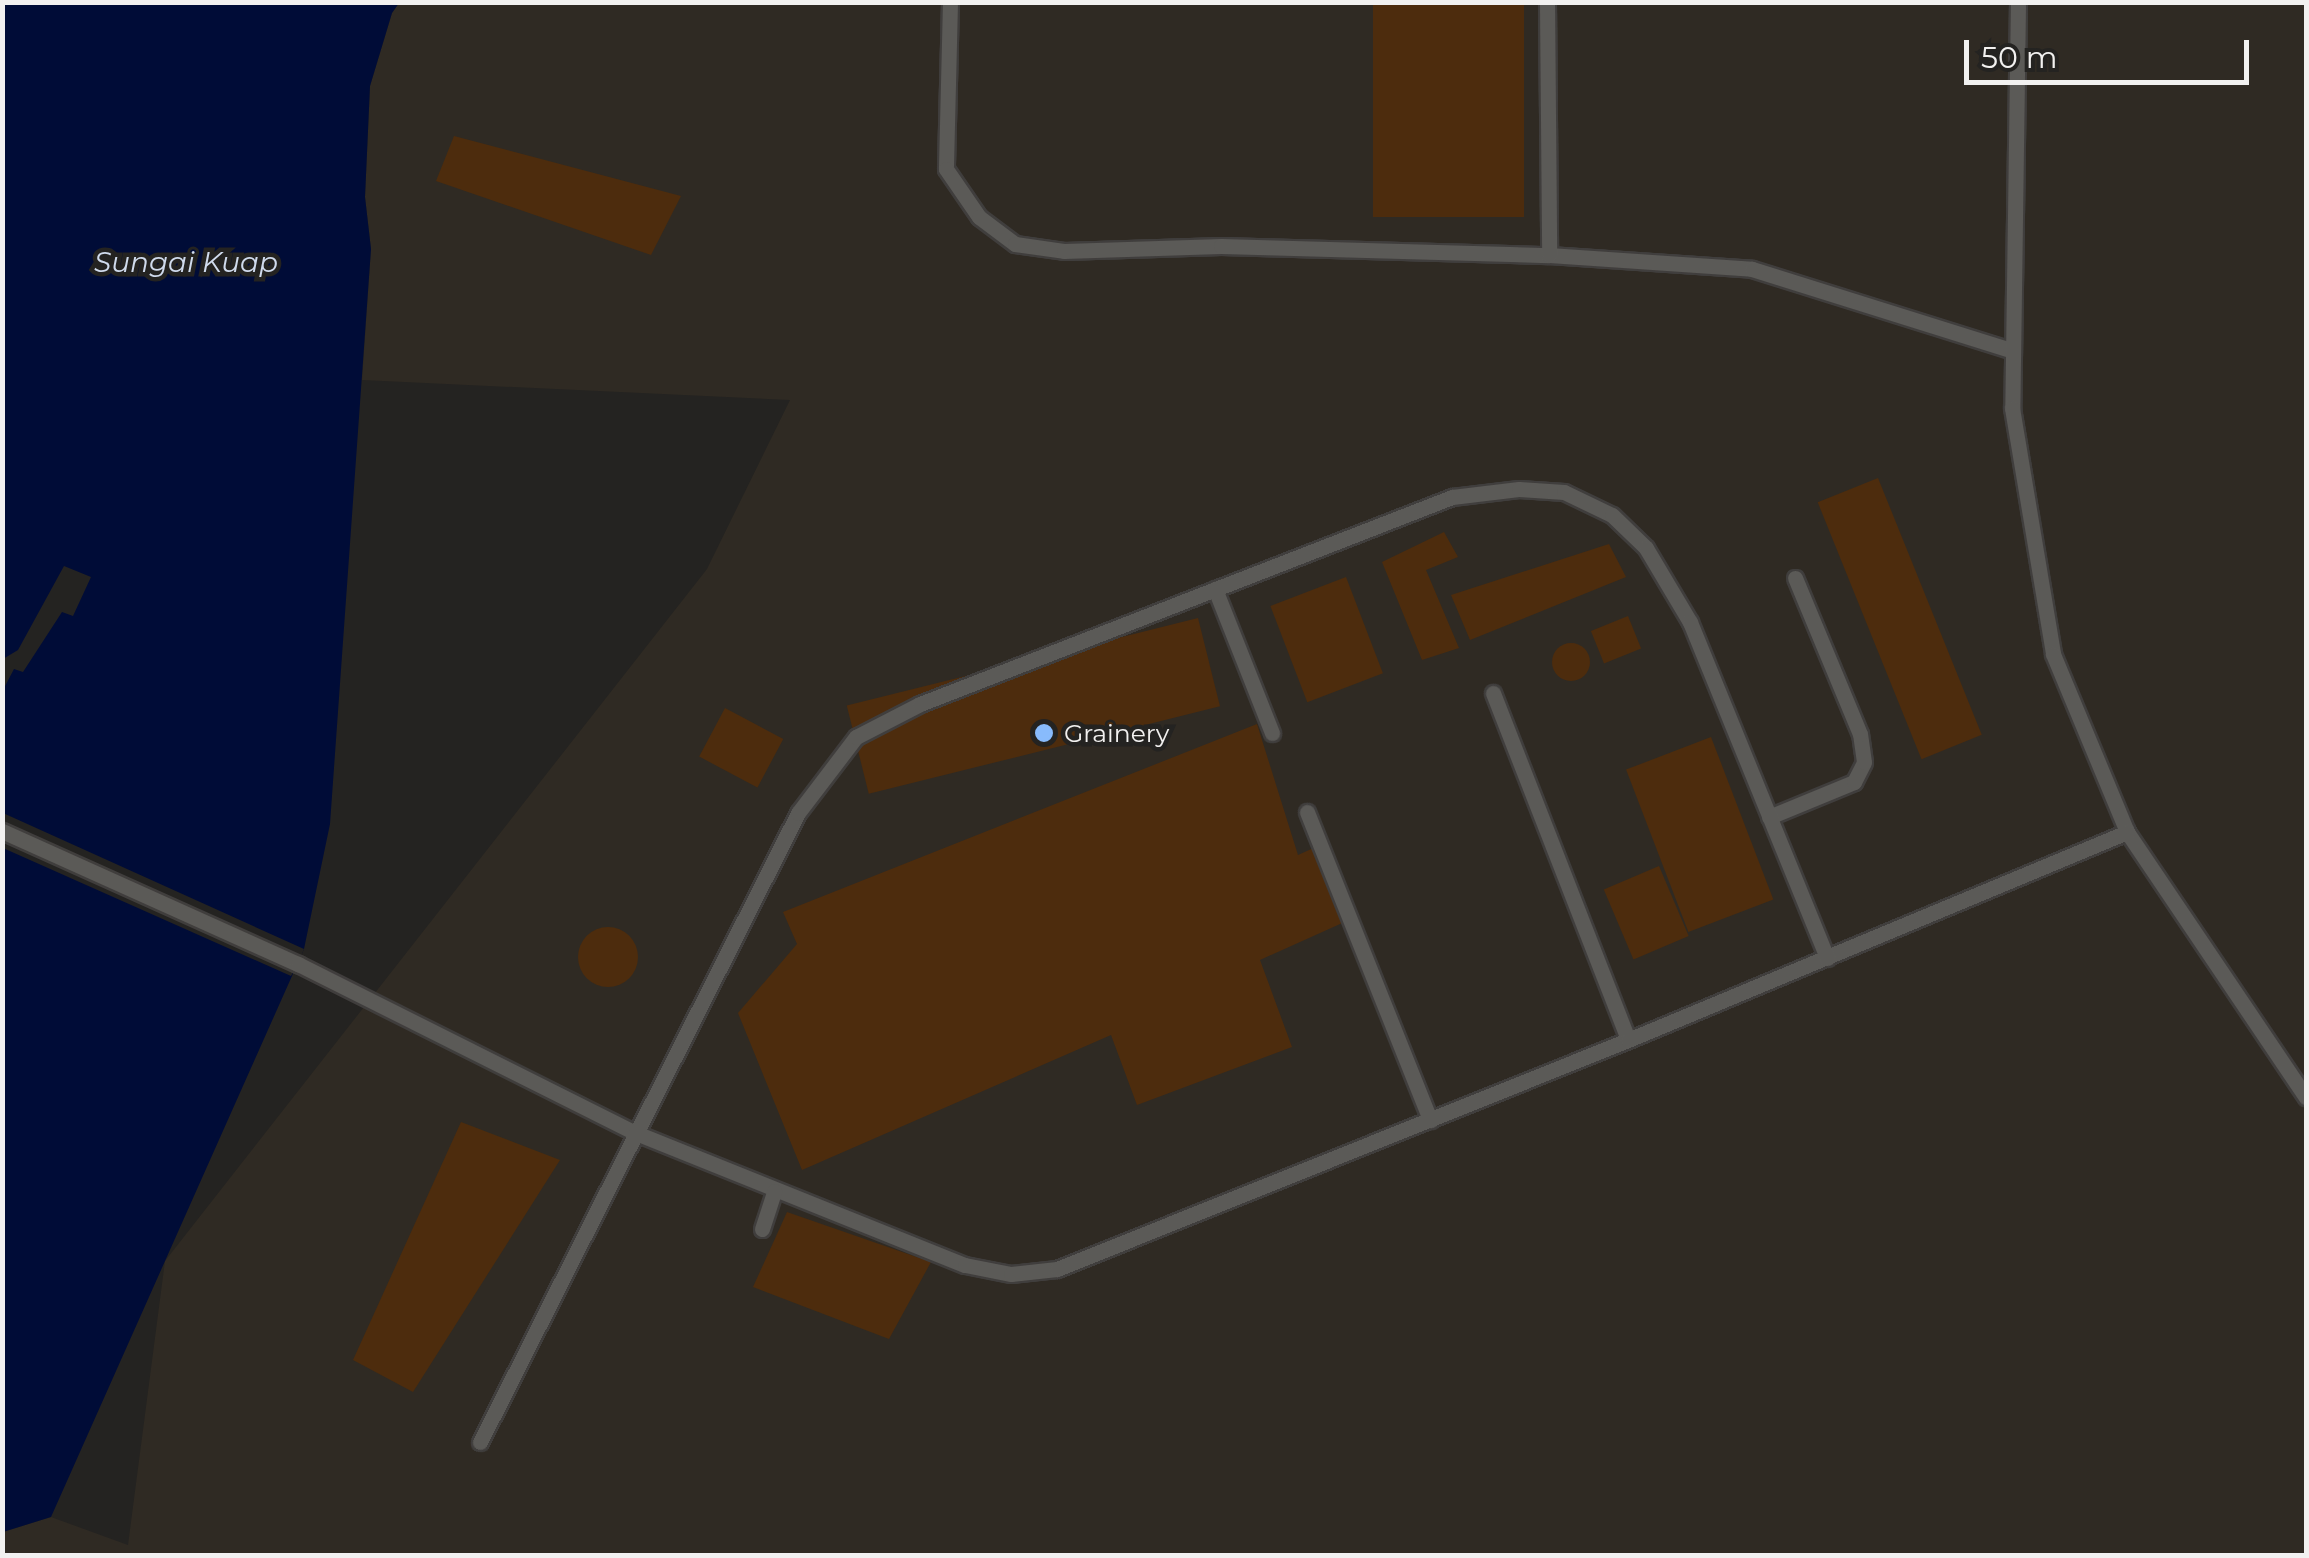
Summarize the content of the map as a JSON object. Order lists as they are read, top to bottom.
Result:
{
  "water": ["Sungai Kuap"],
  "places": ["Grainery"],
  "scale_bar": "50 m"
}
